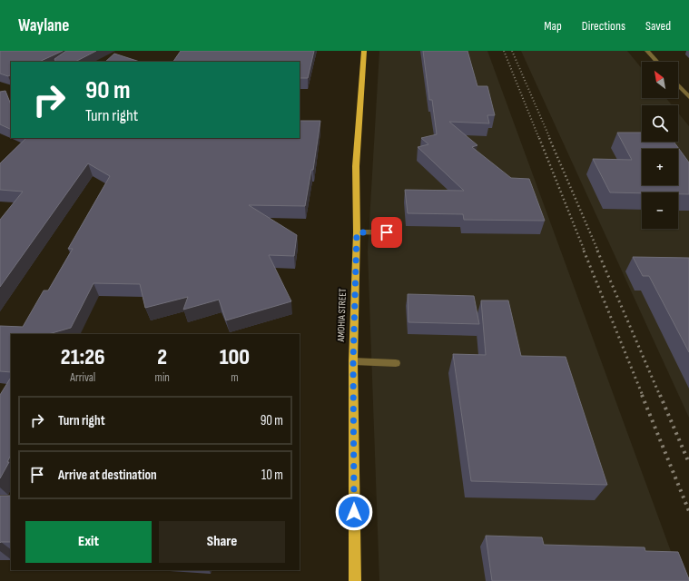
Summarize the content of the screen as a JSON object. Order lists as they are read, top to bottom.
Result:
{
  "streets": {
    "main road": ["AMOHIA STREET"]
  },
  "north": "top left",
  "page": {
    "header": "Waylane",
    "nav": ["Map", "Directions", "Saved"],
    "map_buttons": ["+", "−"],
    "turn": ["90 m", "Turn right"],
    "eta": [
      "21:26",
      "Arrival",
      "2",
      "min",
      "100",
      "m"
    ],
    "list": [
      {
        "name": "Turn right",
        "value": "90 m"
      },
      {
        "name": "Arrive at destination",
        "value": "10 m"
      }
    ],
    "buttons": ["Exit", "Share"]
  }
}
